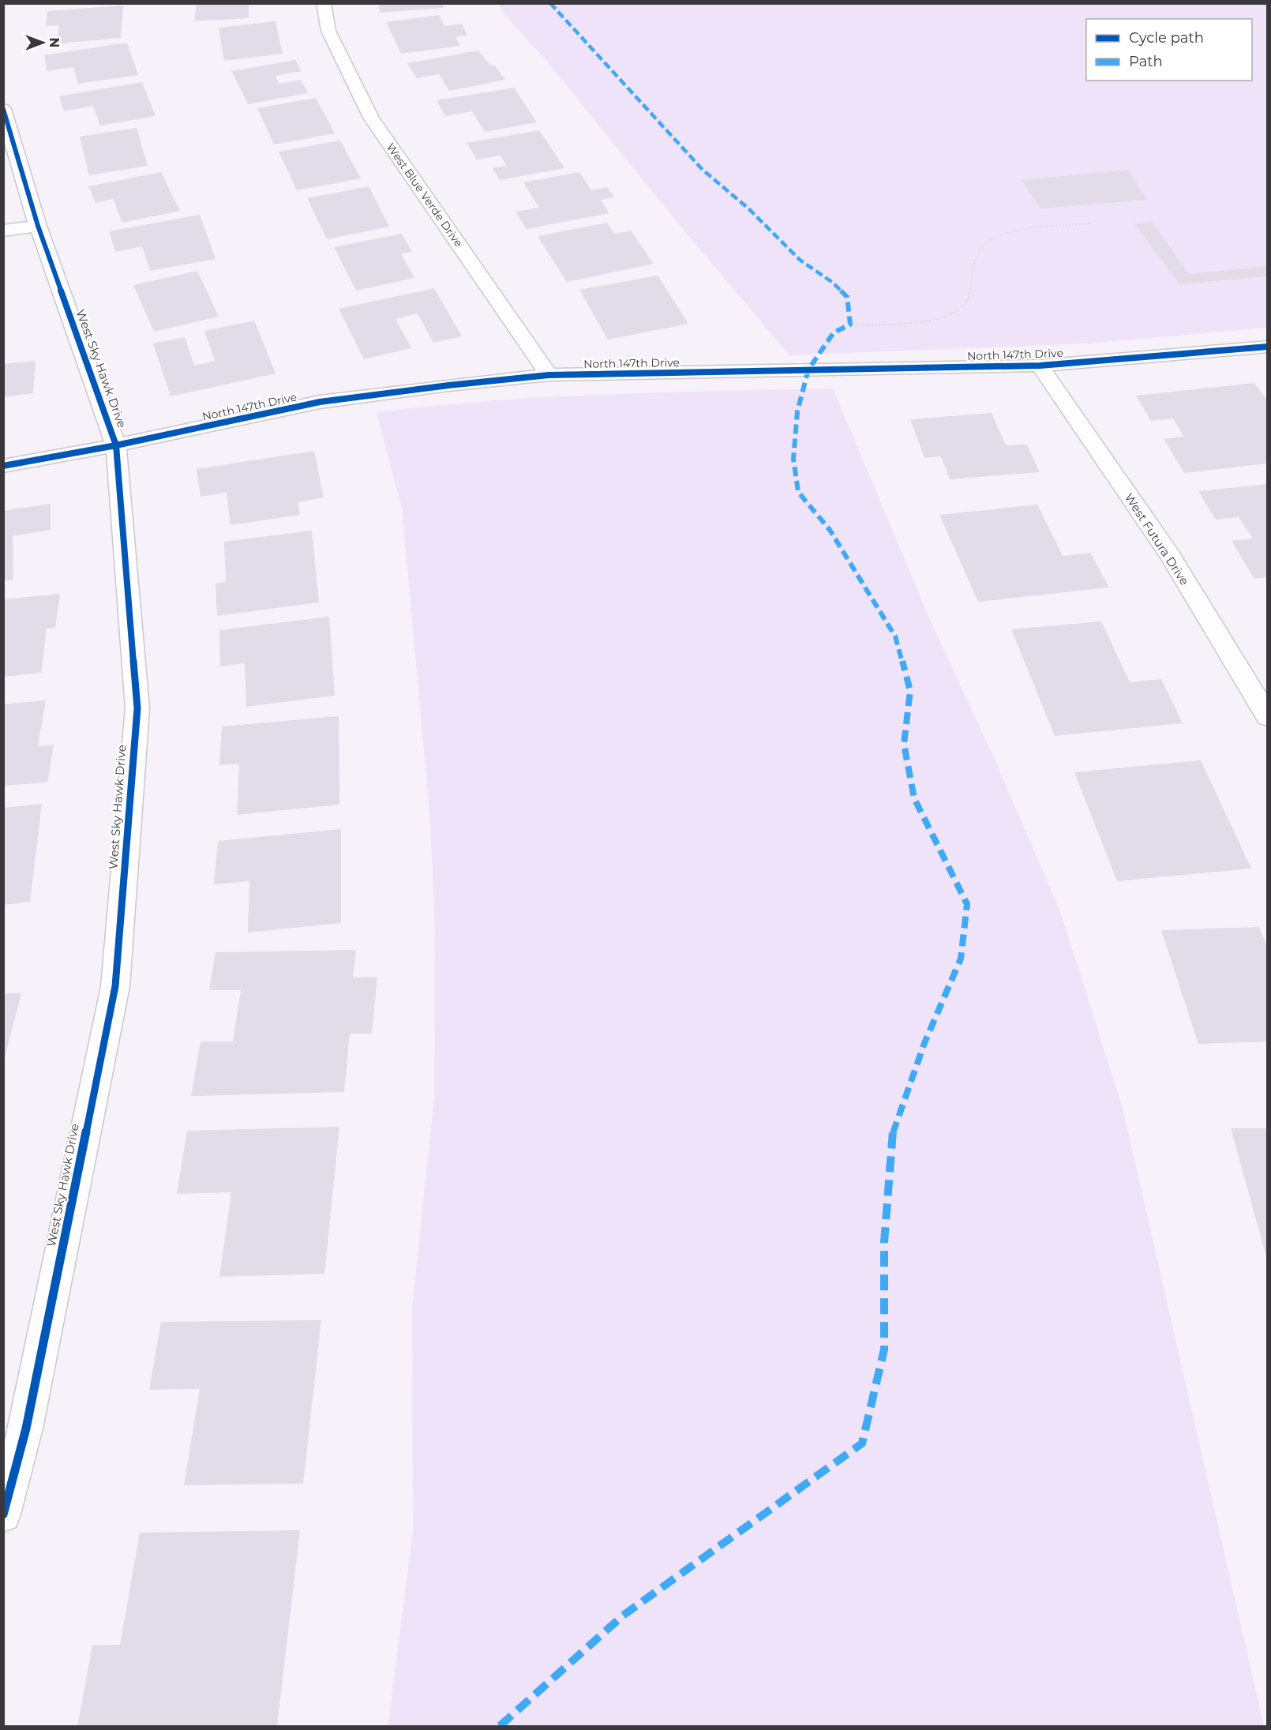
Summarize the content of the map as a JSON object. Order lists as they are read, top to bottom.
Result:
{
  "streets": {
    "street": [
      "West Blue Verde Drive",
      "North 147th Drive",
      "West Sky Hawk Drive",
      "West Futura Drive"
    ]
  },
  "crossings": [
    ["West Blue Verde Drive", "North 147th Drive"],
    ["North 147th Drive", "West Sky Hawk Drive"],
    ["North 147th Drive", "West Futura Drive"]
  ],
  "legend": ["Cycle path", "Path"],
  "north": "right"
}
